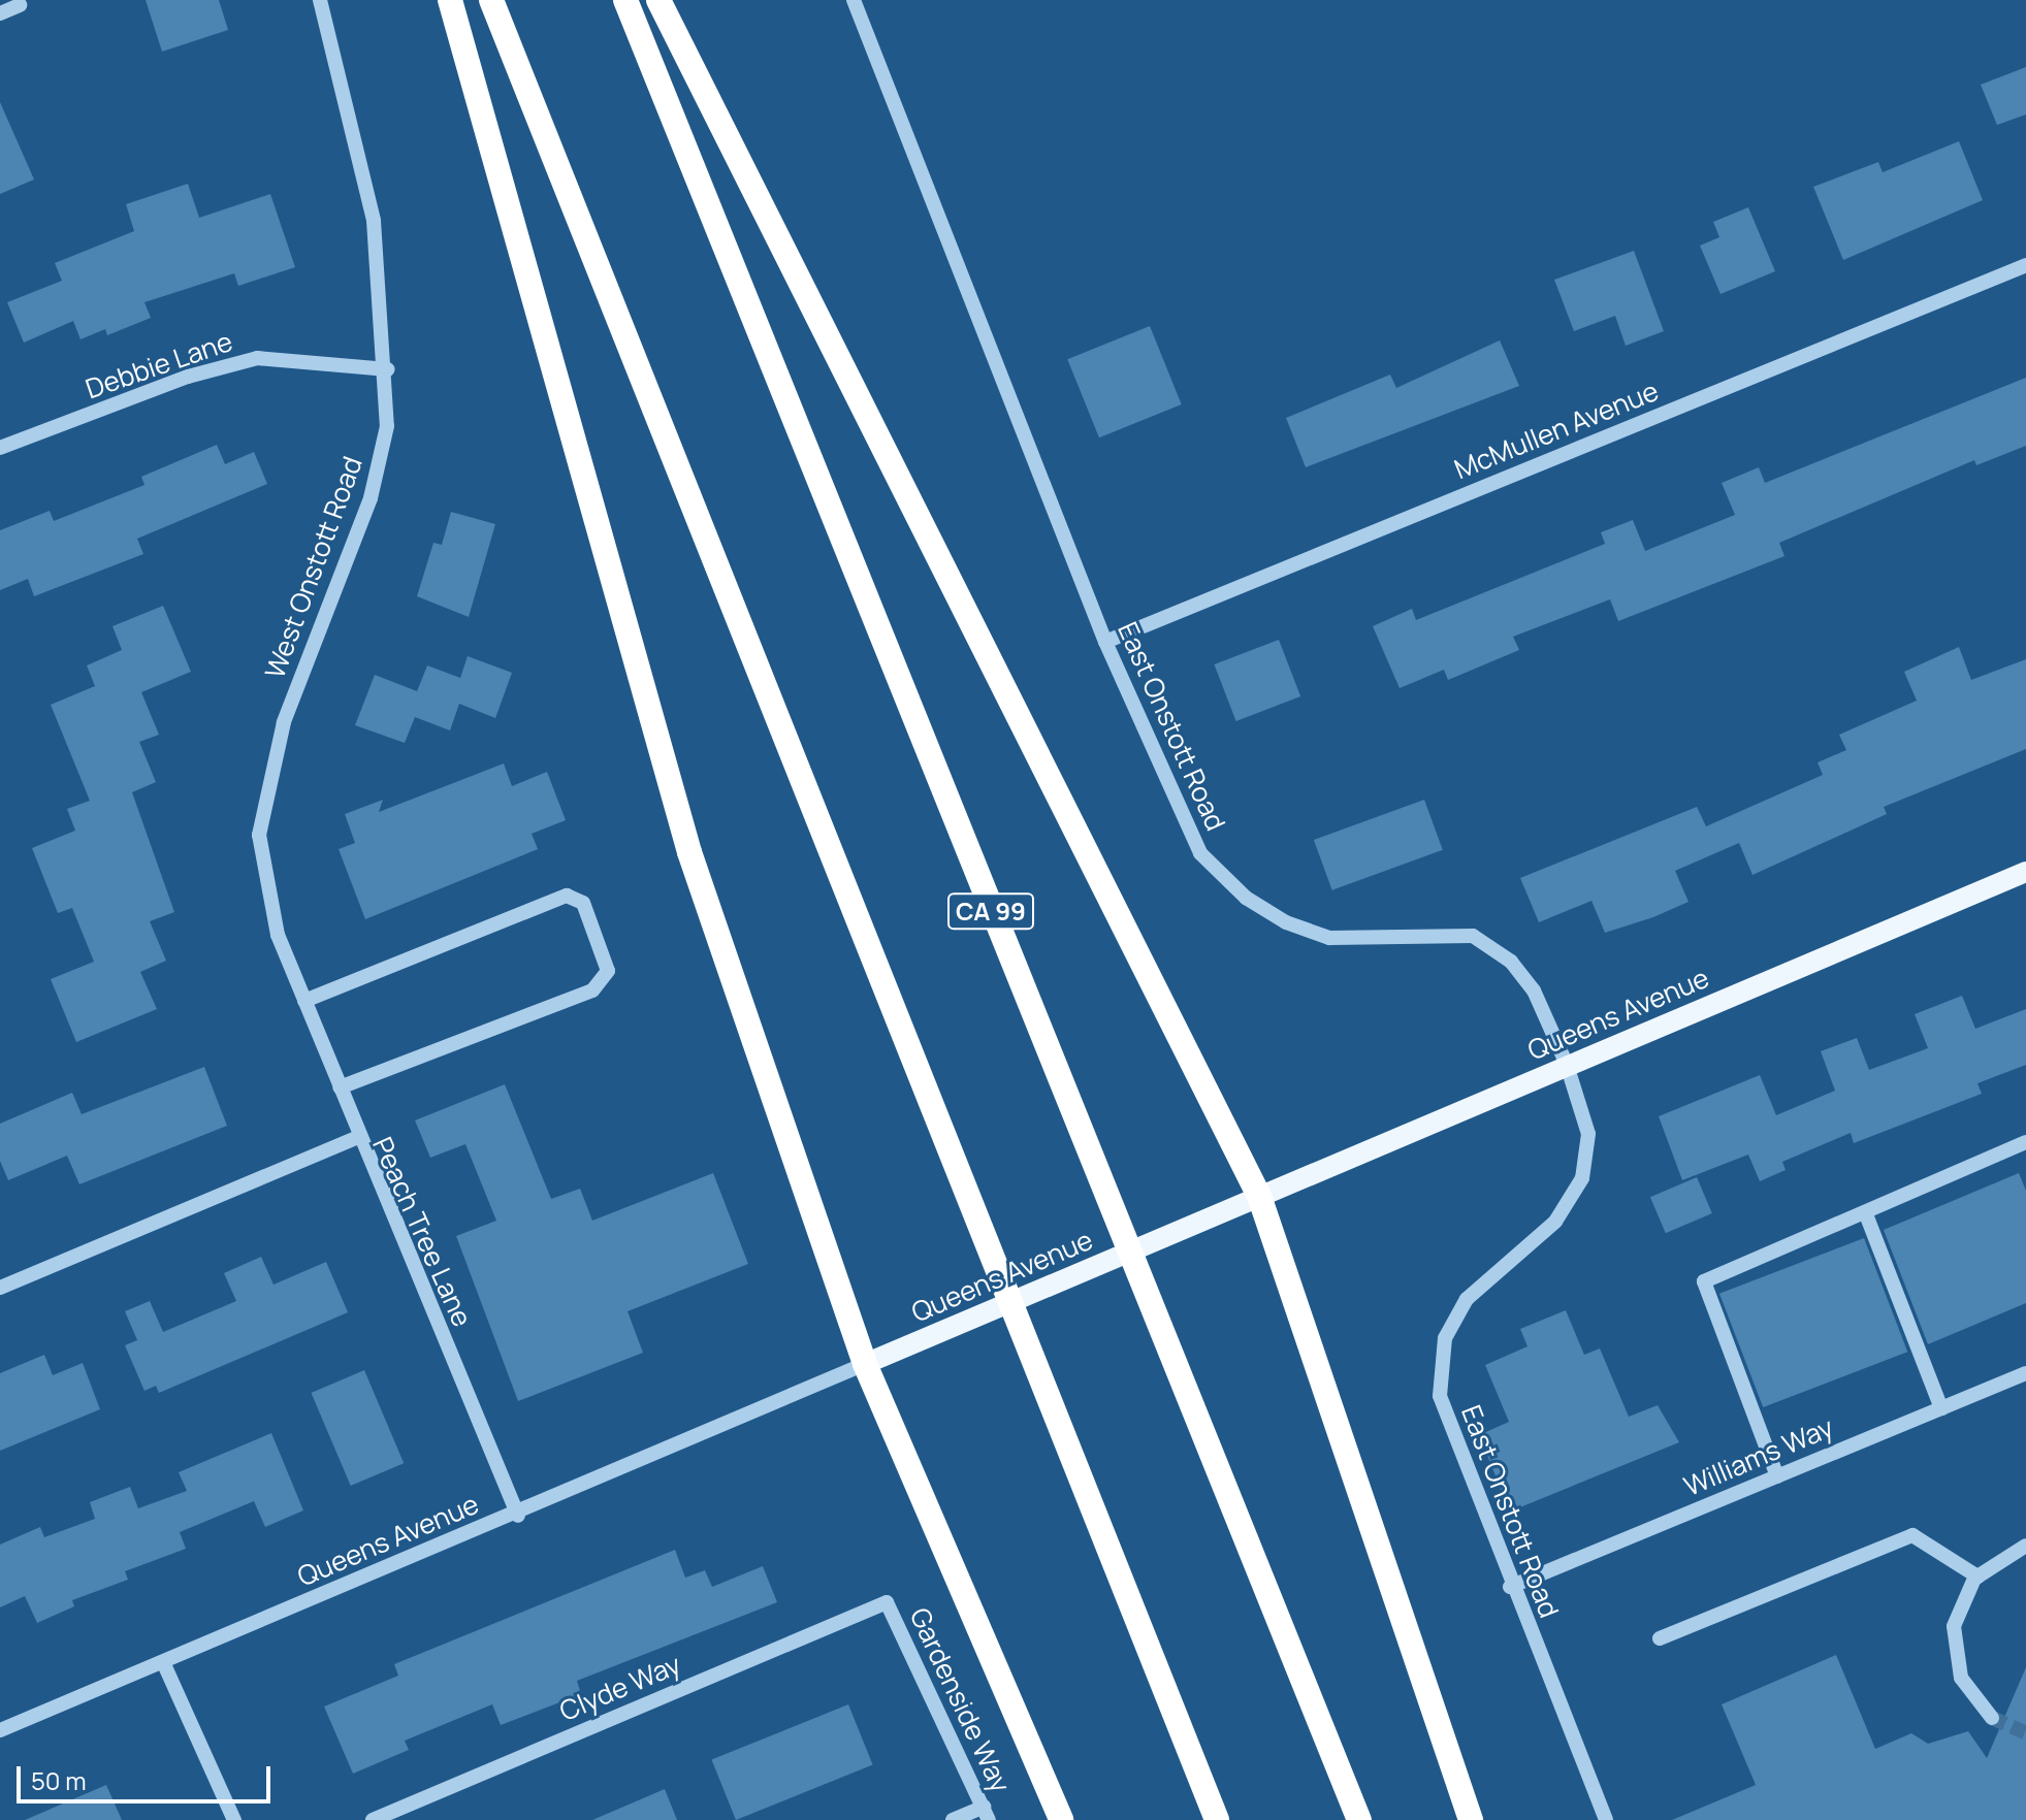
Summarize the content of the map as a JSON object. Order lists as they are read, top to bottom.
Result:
{
  "streets": {
    "highway": ["CA 99"],
    "main road": ["Queens Avenue"],
    "street": [
      "Debbie Lane",
      "McMullen Avenue",
      "West Onstott Road",
      "East Onstott Road",
      "Peach Tree Lane",
      "Williams Way",
      "Clyde Way",
      "Gardenside Way"
    ]
  },
  "crossings": [
    ["Debbie Lane", "West Onstott Road"],
    ["McMullen Avenue", "East Onstott Road"],
    ["West Onstott Road", "Peach Tree Lane"],
    ["East Onstott Road", "Queens Avenue"],
    ["East Onstott Road", "Williams Way"],
    ["Queens Avenue", "Peach Tree Lane"],
    ["Clyde Way", "Gardenside Way"]
  ],
  "scale_bar": "50 m"
}
